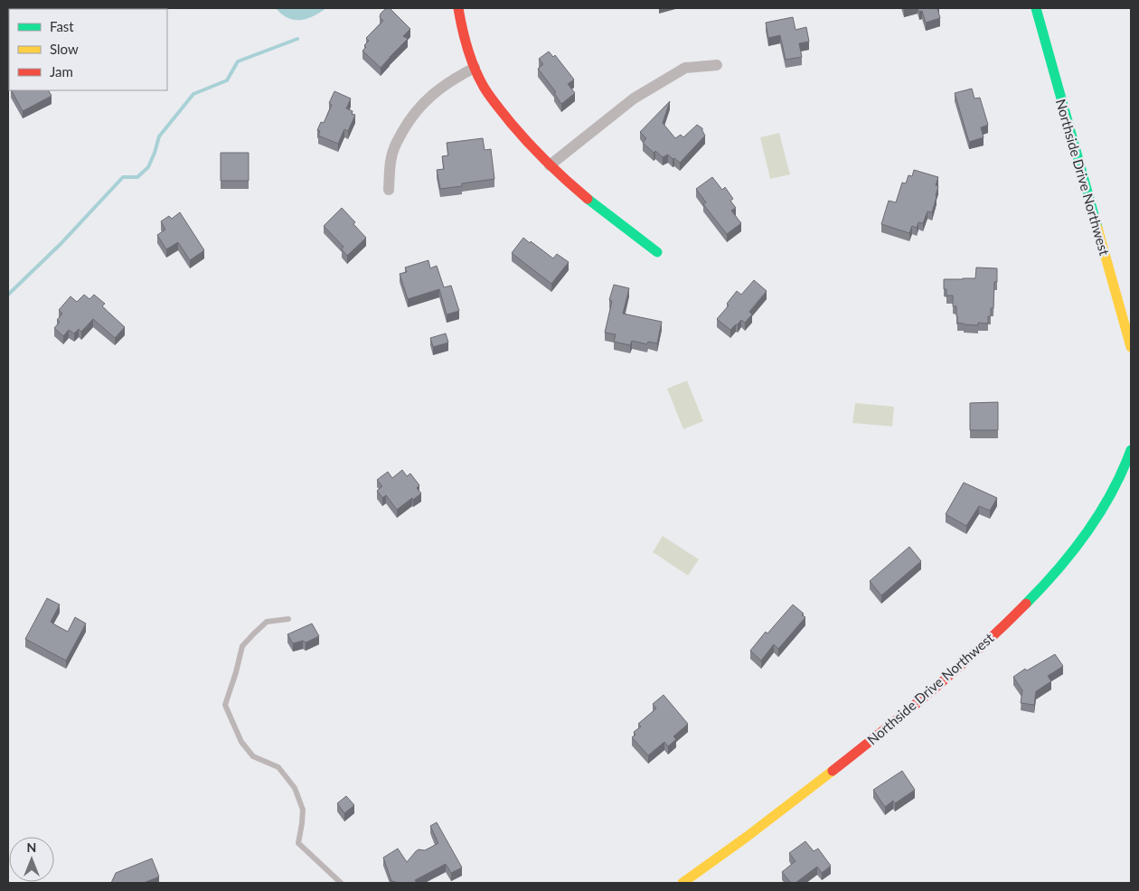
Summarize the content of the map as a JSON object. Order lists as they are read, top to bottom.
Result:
{
  "streets": {
    "main road": ["Northside Drive Northwest"]
  },
  "legend": ["Fast", "Slow", "Jam"],
  "north": "top"
}
